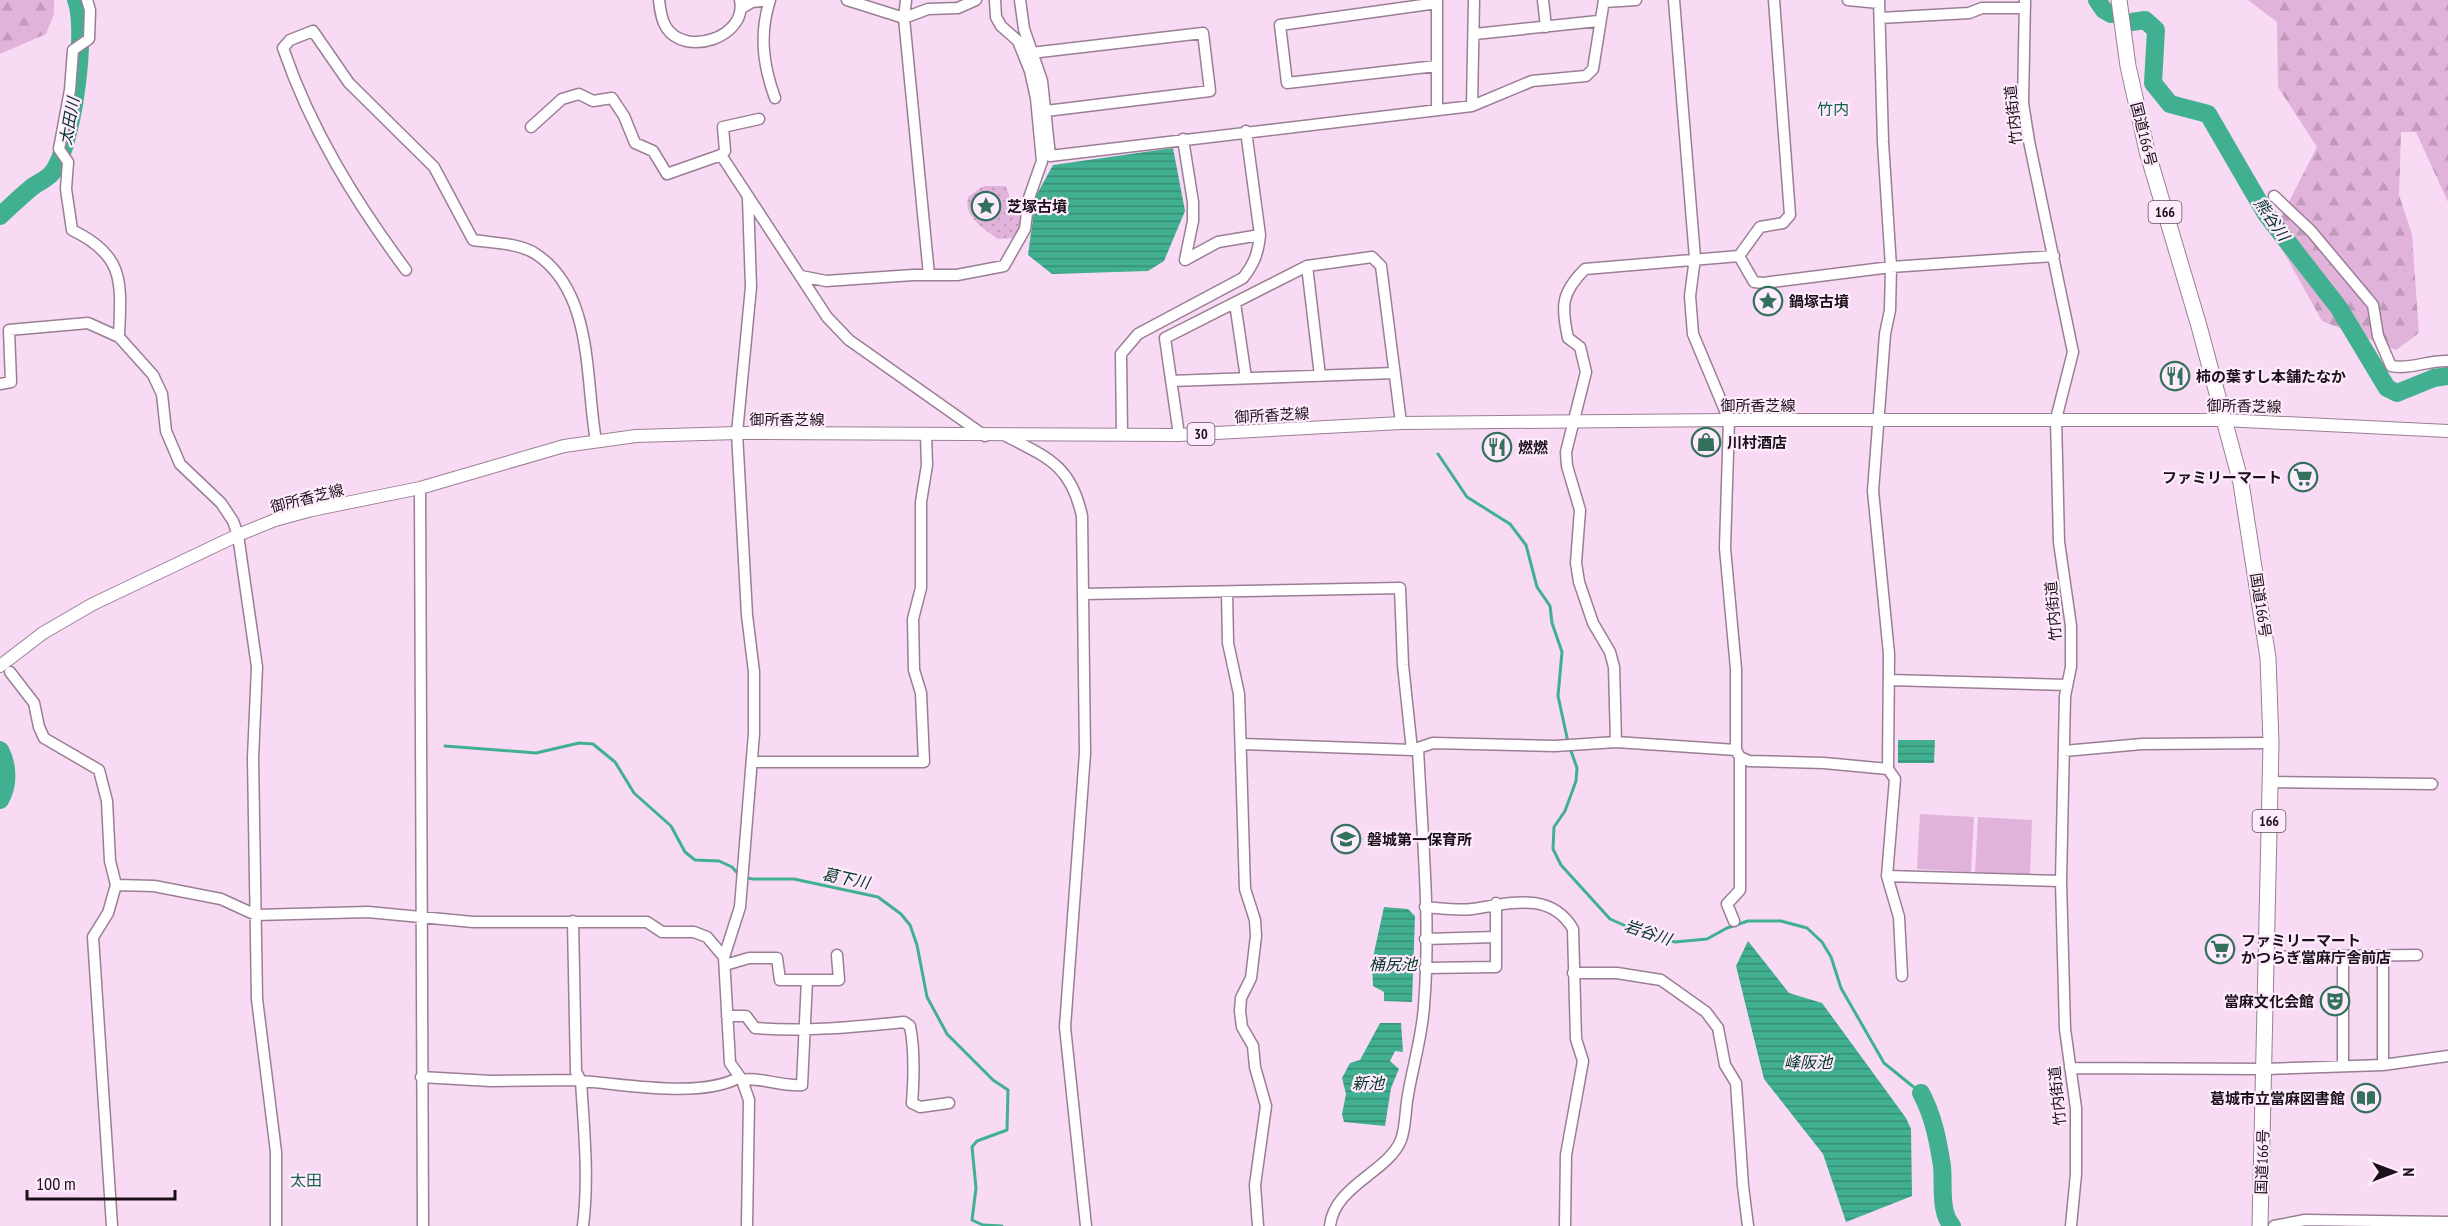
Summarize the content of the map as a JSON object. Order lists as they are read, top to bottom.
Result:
{
  "streets": {
    "highway": ["国道166号", "166"],
    "main road": ["御所香芝線", "30"],
    "street": ["竹内街道"]
  },
  "crossings": [
    ["竹内街道", "御所香芝線"],
    ["国道166号", "御所香芝線"]
  ],
  "districts": ["竹内", "太田"],
  "water": [
    "太田川",
    "熊谷川",
    "葛下川",
    "岩谷川",
    "桶尻池",
    "峰阪池",
    "新池"
  ],
  "places": {
    "place": ["芝塚古墳", "鍋塚古墳"],
    "restaurant": ["柿の葉すし本舗たなか", "燃燃"],
    "shop": ["川村酒店"],
    "supermarket": ["ファミリーマート", "ファミリーマート かつらぎ當麻庁舎前店"],
    "school or university": ["磐城第一保育所"],
    "theatre": ["當麻文化会館"],
    "library": ["葛城市立當麻図書館"]
  },
  "scale_bar": "100 m",
  "north": "right"
}
